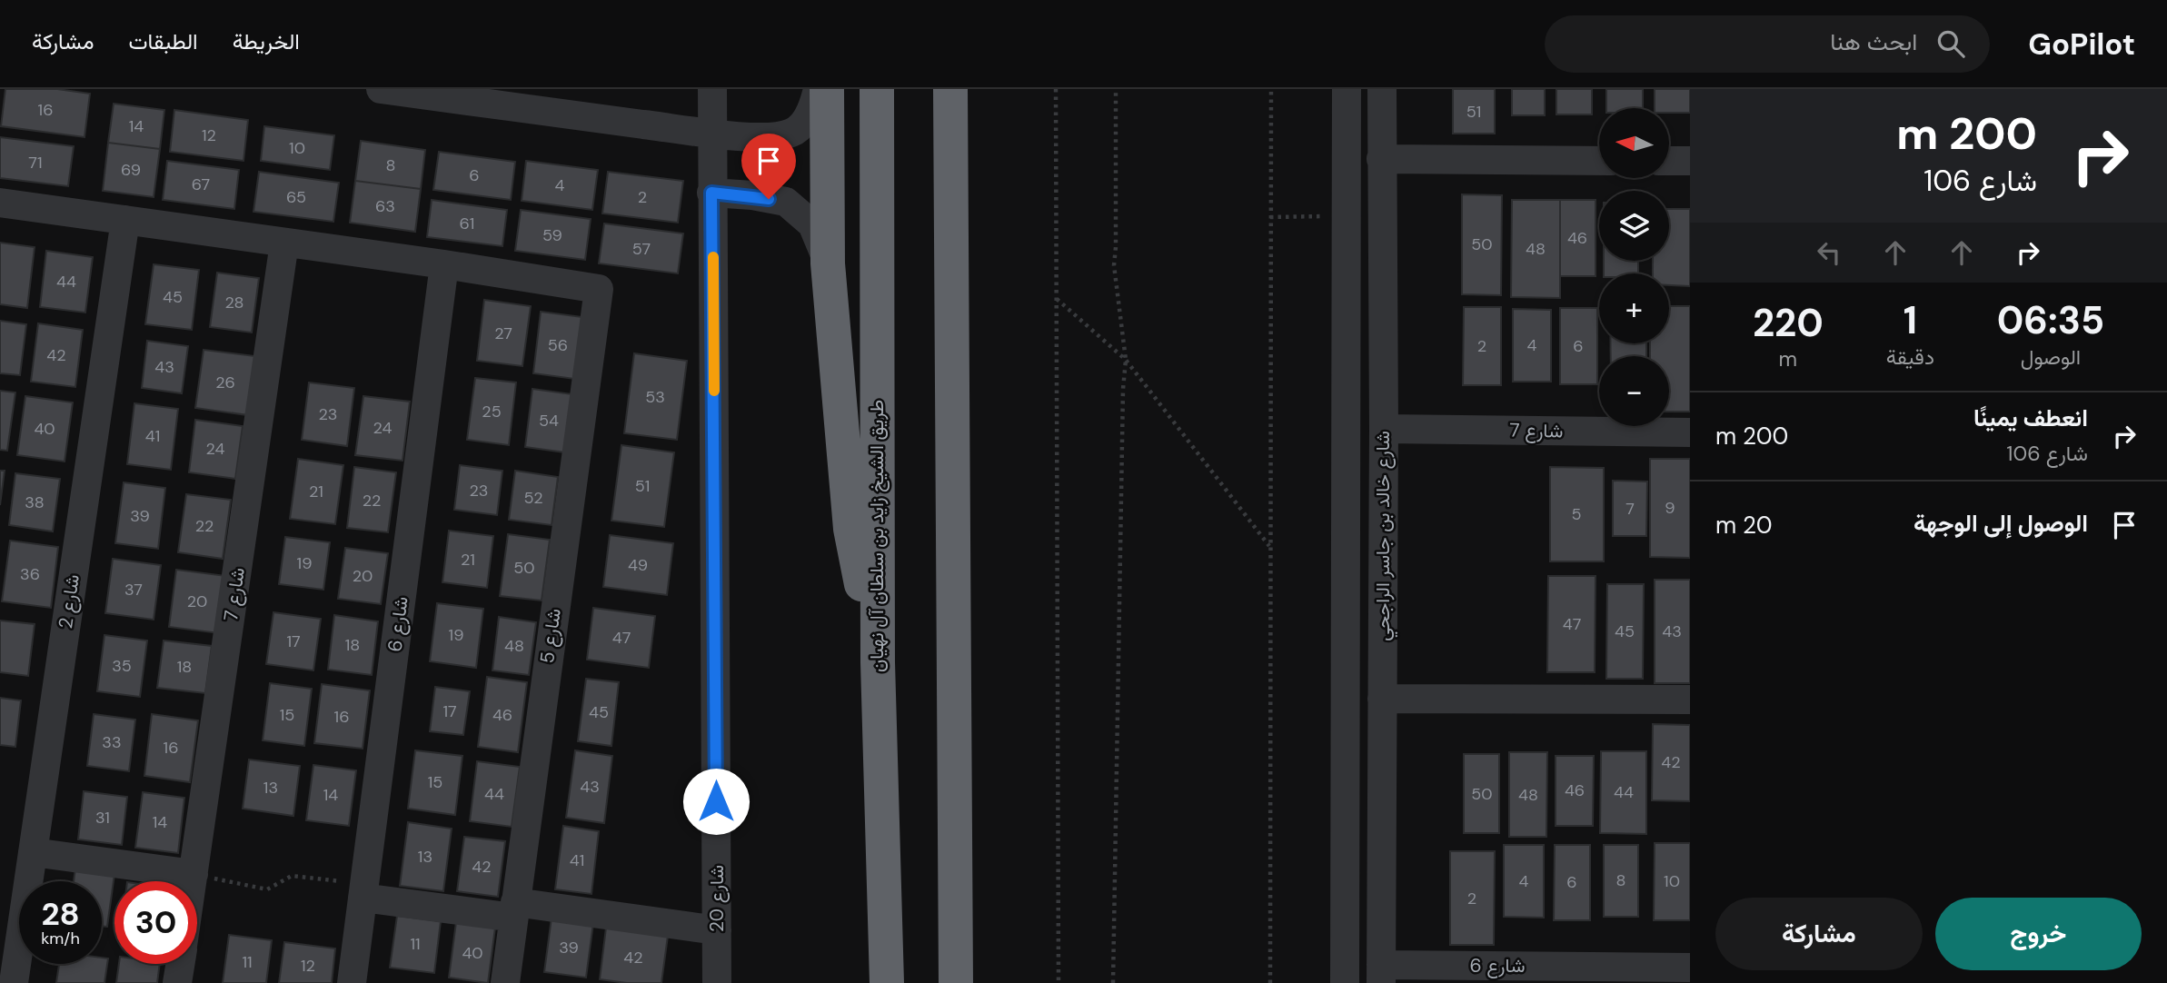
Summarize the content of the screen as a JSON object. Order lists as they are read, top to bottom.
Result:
{
  "streets": {
    "highway": ["طريق الشيخ زايد بن سلطان آل نهيان"],
    "street": [
      "شارع 7",
      "شارع خالد بن جاسر الراجحي",
      "شارع 2",
      "شارع 6",
      "شارع 5",
      "شارع 20"
    ]
  },
  "crossings": [
    ["شارع 7", "شارع خالد بن جاسر الراجحي"],
    ["شارع خالد بن جاسر الراجحي", "شارع 6"],
    ["شارع 6", "شارع 5"]
  ],
  "house_numbers": [
    "16",
    "51",
    "14",
    "12",
    "10",
    "71",
    "8",
    "69",
    "6",
    "67",
    "4",
    "65",
    "2",
    "63",
    "61",
    "59",
    "46",
    "50",
    "57",
    "48",
    "44",
    "45",
    "28",
    "27",
    "56",
    "4",
    "2",
    "6",
    "42",
    "43",
    "26",
    "53",
    "25",
    "23",
    "54",
    "24",
    "40",
    "41",
    "24",
    "51",
    "23",
    "21",
    "52",
    "22",
    "38",
    "9",
    "7",
    "5",
    "39",
    "22",
    "21",
    "19",
    "49",
    "50",
    "36",
    "20",
    "37",
    "20",
    "47",
    "45",
    "43",
    "19",
    "47",
    "17",
    "18",
    "48",
    "35",
    "18",
    "17",
    "45",
    "15",
    "46",
    "16",
    "33",
    "16",
    "42",
    "15",
    "43",
    "13",
    "46",
    "44",
    "44",
    "50",
    "14",
    "48",
    "31",
    "14",
    "13",
    "41",
    "42",
    "8",
    "4",
    "10",
    "6",
    "2",
    "11",
    "39",
    "40",
    "42",
    "11",
    "12"
  ],
  "north": "left",
  "page": {
    "header": "GoPilot",
    "search": "ابحث هنا",
    "nav": ["الخريطة", "الطبقات", "مشاركة"],
    "turn": ["200 m", "شارع 106"],
    "map_buttons": ["+", "−"],
    "eta": [
      "06:35",
      "الوصول",
      "1",
      "دقيقة",
      "220",
      "m"
    ],
    "list": [
      {
        "name": "انعطف يمينًا",
        "note": "شارع 106",
        "value": "200 m"
      },
      {
        "name": "الوصول إلى الوجهة",
        "value": "20 m"
      }
    ],
    "speed": "28 km/h",
    "limit": "30",
    "buttons": ["خروج", "مشاركة"]
  }
}
